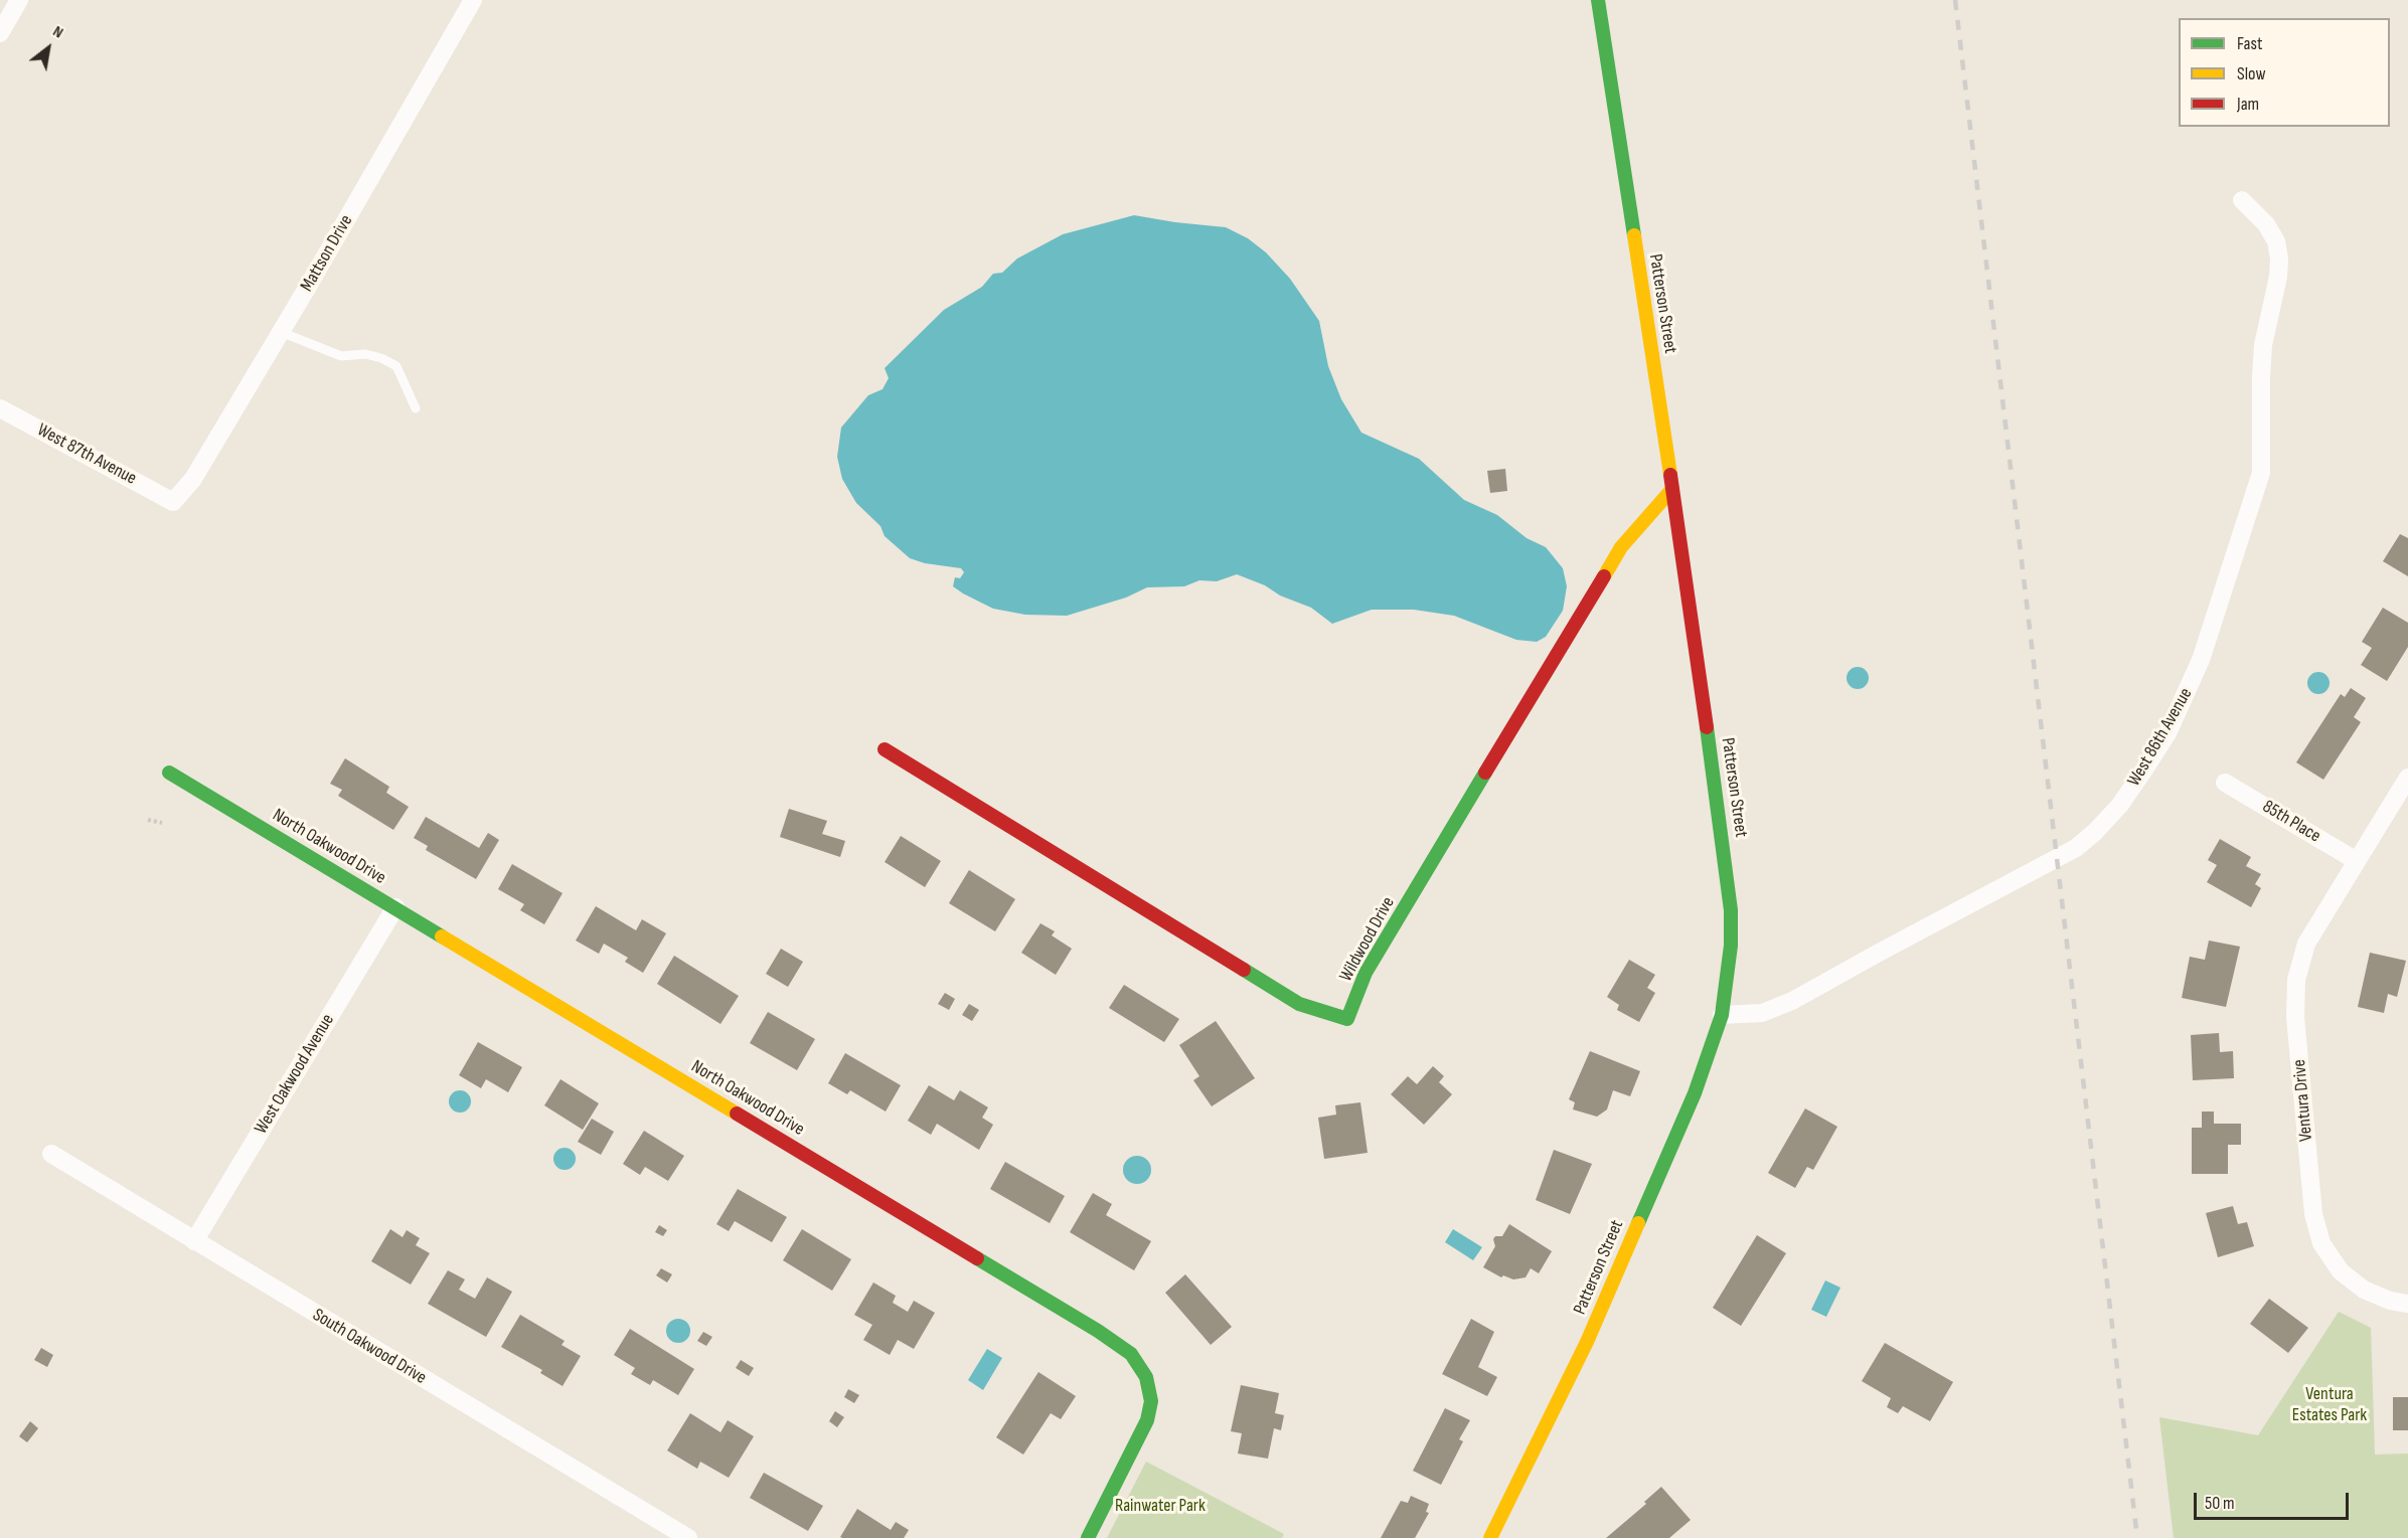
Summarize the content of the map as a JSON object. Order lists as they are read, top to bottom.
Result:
{
  "streets": {
    "street": [
      "Mattson Drive",
      "Patterson Street",
      "West 87th Avenue",
      "West 86th Avenue",
      "85th Place",
      "North Oakwood Drive",
      "Wildwood Drive",
      "West Oakwood Avenue",
      "Ventura Drive",
      "South Oakwood Drive"
    ]
  },
  "crossings": [
    ["Mattson Drive", "West 87th Avenue"],
    ["Patterson Street", "West 86th Avenue"],
    ["Patterson Street", "Wildwood Drive"],
    ["85th Place", "Ventura Drive"],
    ["North Oakwood Drive", "West Oakwood Avenue"],
    ["West Oakwood Avenue", "South Oakwood Drive"]
  ],
  "parks": ["Ventura Estates Park", "Rainwater Park"],
  "legend": ["Fast", "Slow", "Jam"],
  "scale_bar": "50 m",
  "north": "top right"
}
